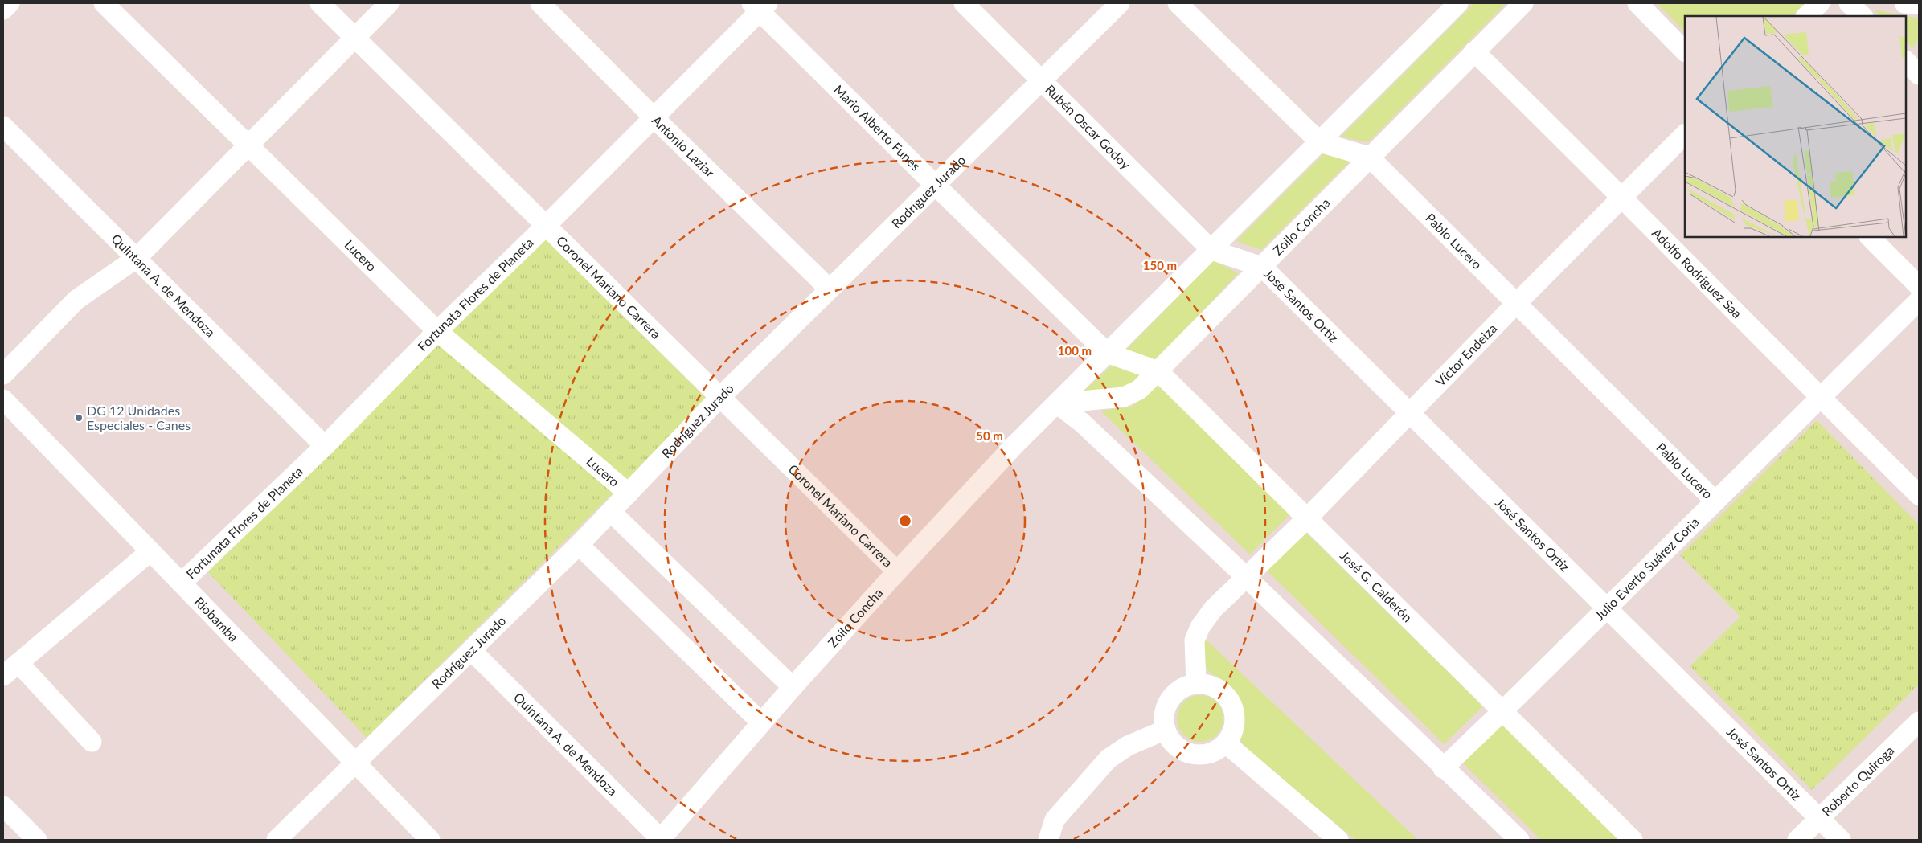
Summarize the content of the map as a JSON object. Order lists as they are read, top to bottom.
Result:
{
  "streets": {
    "street": [
      "Rubén Oscar Godoy",
      "Mario Alberto Funes",
      "Antonio Laziar",
      "Rodríguez Jurado",
      "Zoilo Concha",
      "Pablo Lucero",
      "Lucero",
      "Adolfo Rodríguez Saa",
      "Quintana A. de Mendoza",
      "Coronel Mariano Carrera",
      "Fortunata Flores de Planeta",
      "José Santos Ortiz",
      "Víctor Endeiza",
      "Julio Everto Suárez Coria",
      "José G. Calderón",
      "Riobamba",
      "Roberto Quiroga"
    ]
  },
  "crossings": [
    ["Rubén Oscar Godoy", "Rodríguez Jurado"],
    ["Rubén Oscar Godoy", "Zoilo Concha"],
    ["Rubén Oscar Godoy", "José Santos Ortiz"],
    ["Mario Alberto Funes", "Rodríguez Jurado"],
    ["Mario Alberto Funes", "Zoilo Concha"],
    ["Mario Alberto Funes", "Fortunata Flores de Planeta"],
    ["Mario Alberto Funes", "José G. Calderón"],
    ["Antonio Laziar", "Rodríguez Jurado"],
    ["Antonio Laziar", "Fortunata Flores de Planeta"],
    ["Rodríguez Jurado", "Lucero"],
    ["Rodríguez Jurado", "Quintana A. de Mendoza"],
    ["Rodríguez Jurado", "Coronel Mariano Carrera"],
    ["Rodríguez Jurado", "Riobamba"],
    ["Zoilo Concha", "Pablo Lucero"],
    ["Zoilo Concha", "Adolfo Rodríguez Saa"],
    ["Zoilo Concha", "Quintana A. de Mendoza"],
    ["Zoilo Concha", "Coronel Mariano Carrera"],
    ["Zoilo Concha", "José Santos Ortiz"],
    ["Zoilo Concha", "José G. Calderón"],
    ["Pablo Lucero", "Víctor Endeiza"],
    ["Pablo Lucero", "Julio Everto Suárez Coria"],
    ["Lucero", "Fortunata Flores de Planeta"],
    ["Adolfo Rodríguez Saa", "Víctor Endeiza"],
    ["Adolfo Rodríguez Saa", "Julio Everto Suárez Coria"],
    ["Quintana A. de Mendoza", "Fortunata Flores de Planeta"],
    ["Coronel Mariano Carrera", "Fortunata Flores de Planeta"],
    ["Fortunata Flores de Planeta", "Riobamba"],
    ["José Santos Ortiz", "Víctor Endeiza"],
    ["José Santos Ortiz", "Julio Everto Suárez Coria"],
    ["José Santos Ortiz", "Roberto Quiroga"],
    ["Víctor Endeiza", "José G. Calderón"],
    ["Julio Everto Suárez Coria", "José G. Calderón"]
  ],
  "places": ["DG 12 Unidades Especiales - Canes"],
  "rings": ["150 m", "100 m", "50 m"]
}
